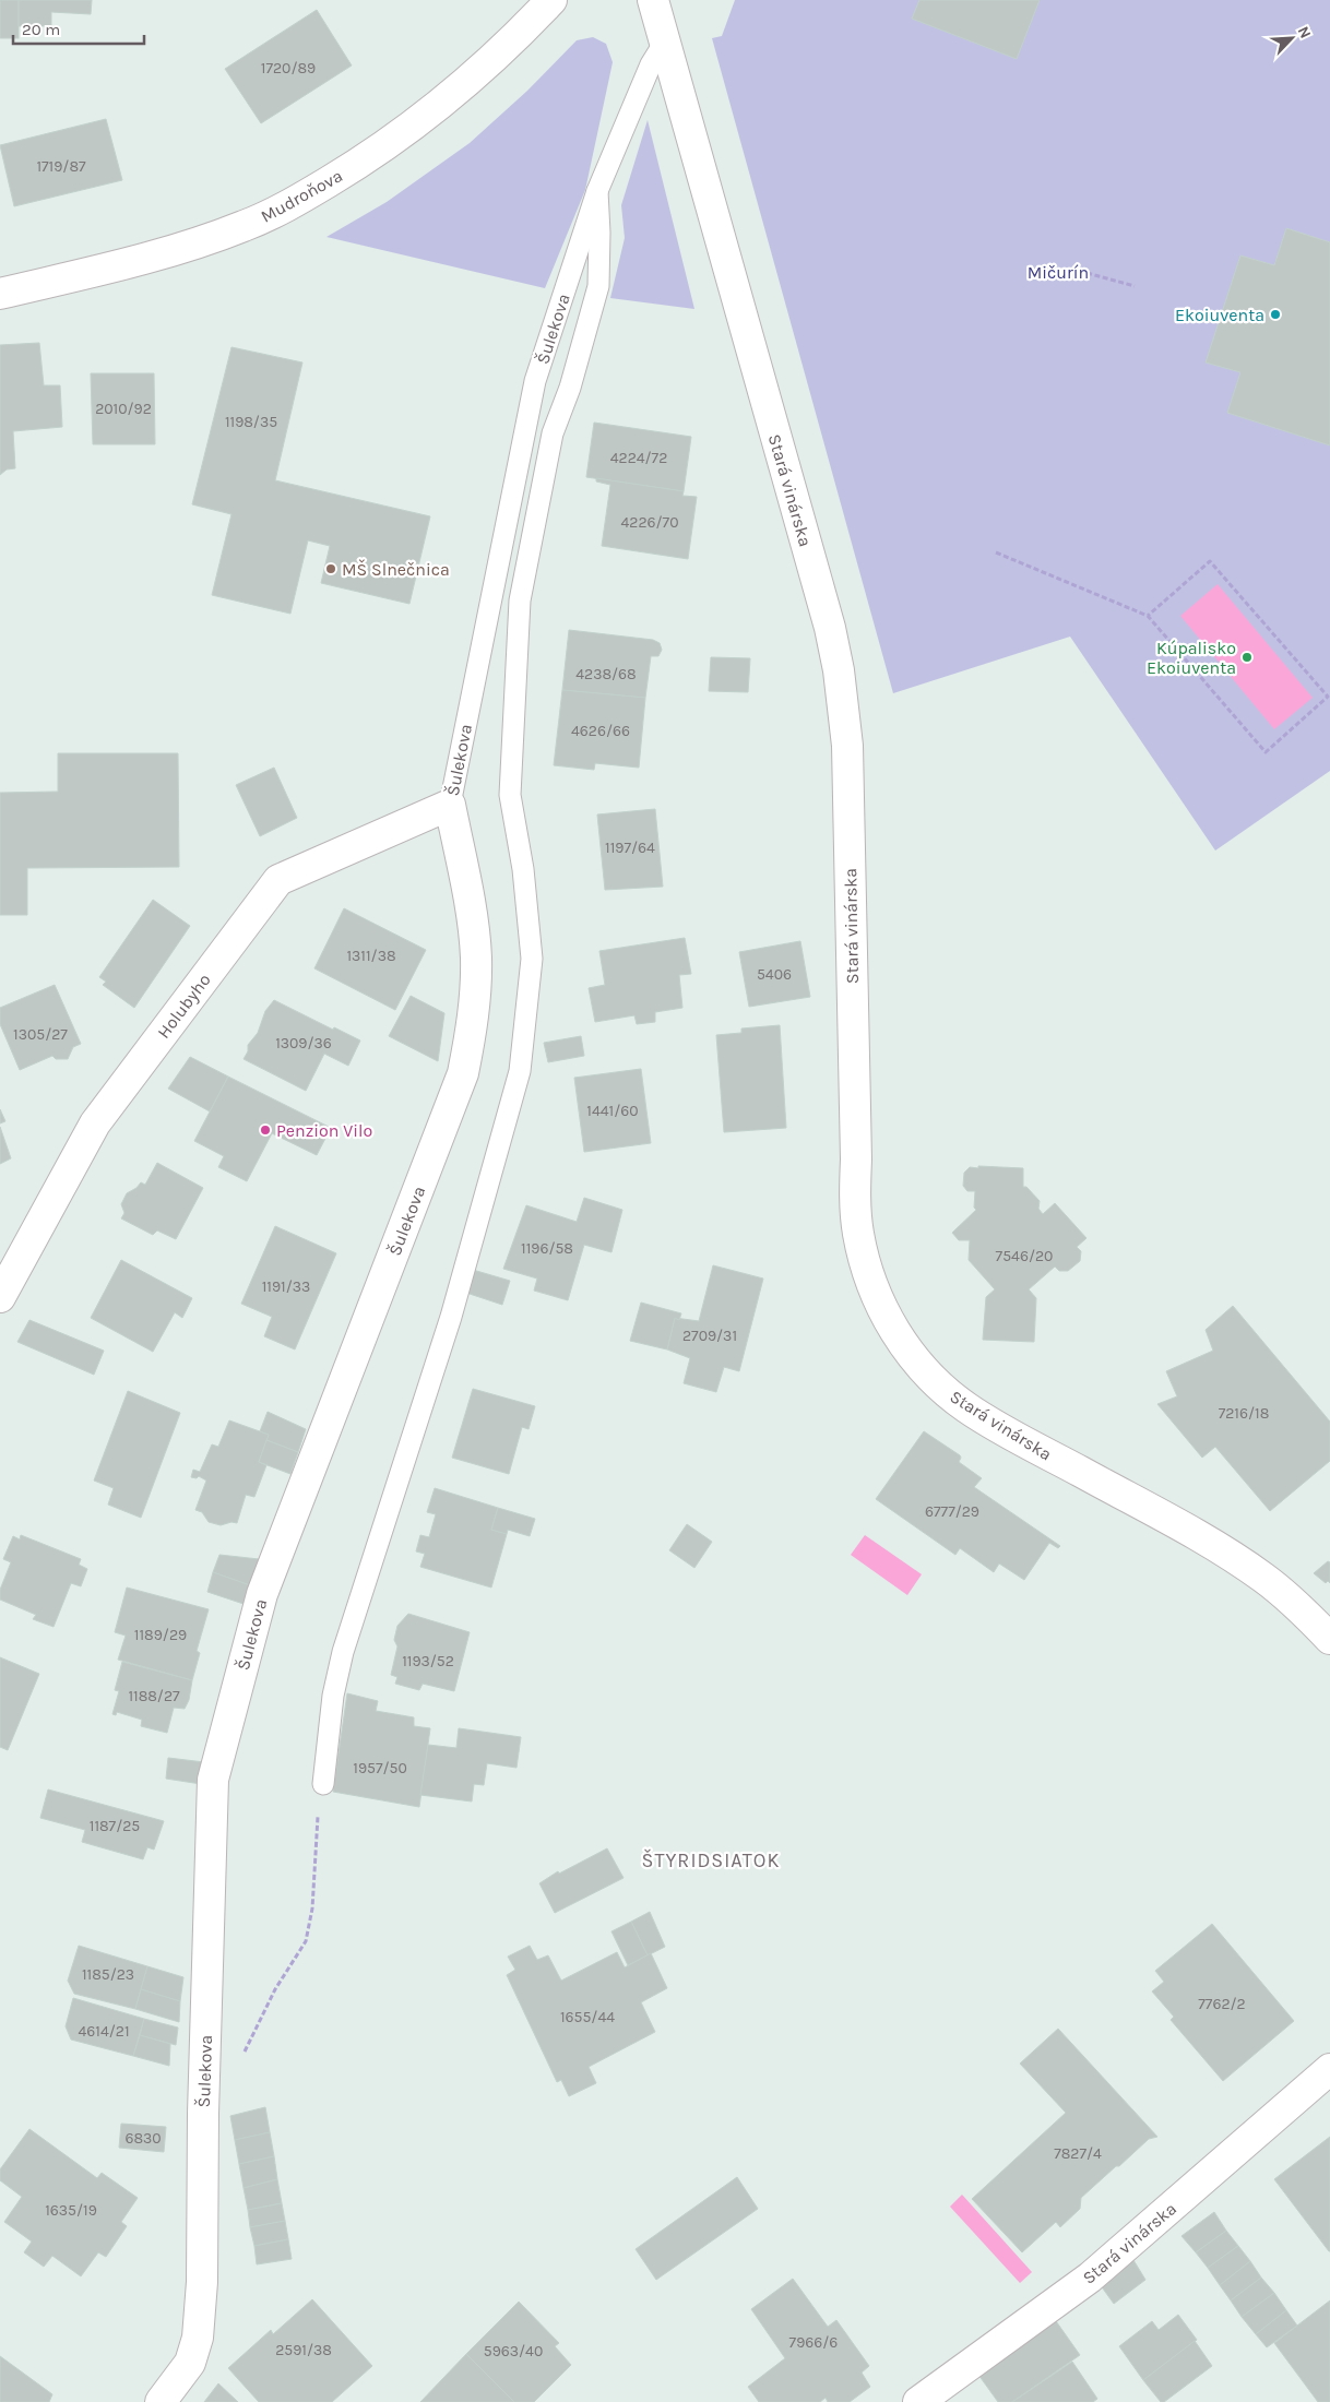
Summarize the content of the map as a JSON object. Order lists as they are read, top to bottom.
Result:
{
  "streets": {
    "street": [
      "Mudroňova",
      "Šulekova",
      "Stará vinárska",
      "Holubyho"
    ]
  },
  "crossings": [
    ["Šulekova", "Stará vinárska"],
    ["Šulekova", "Holubyho"]
  ],
  "districts": ["ŠTYRIDSIATOK"],
  "parks": ["Mičurín"],
  "places": [
    "Ekoiuventa",
    "MŠ Slnečnica",
    "Kúpalisko Ekoiuventa",
    "Penzion Vilo"
  ],
  "house_numbers": [
    "1720/89",
    "1719/87",
    "2010/92",
    "1198/35",
    "4224/72",
    "4226/70",
    "4238/68",
    "4626/66",
    "1197/64",
    "1311/38",
    "5406",
    "1305/27",
    "1309/36",
    "1441/60",
    "1196/58",
    "7546/20",
    "1191/33",
    "2709/31",
    "7216/18",
    "6777/29",
    "1189/29",
    "1193/52",
    "1188/27",
    "1957/50",
    "1187/25",
    "1185/23",
    "7762/2",
    "1655/44",
    "4614/21",
    "6830",
    "7827/4",
    "1635/19",
    "7966/6",
    "2591/38",
    "5963/40"
  ],
  "scale_bar": "20 m",
  "north": "top right"
}
